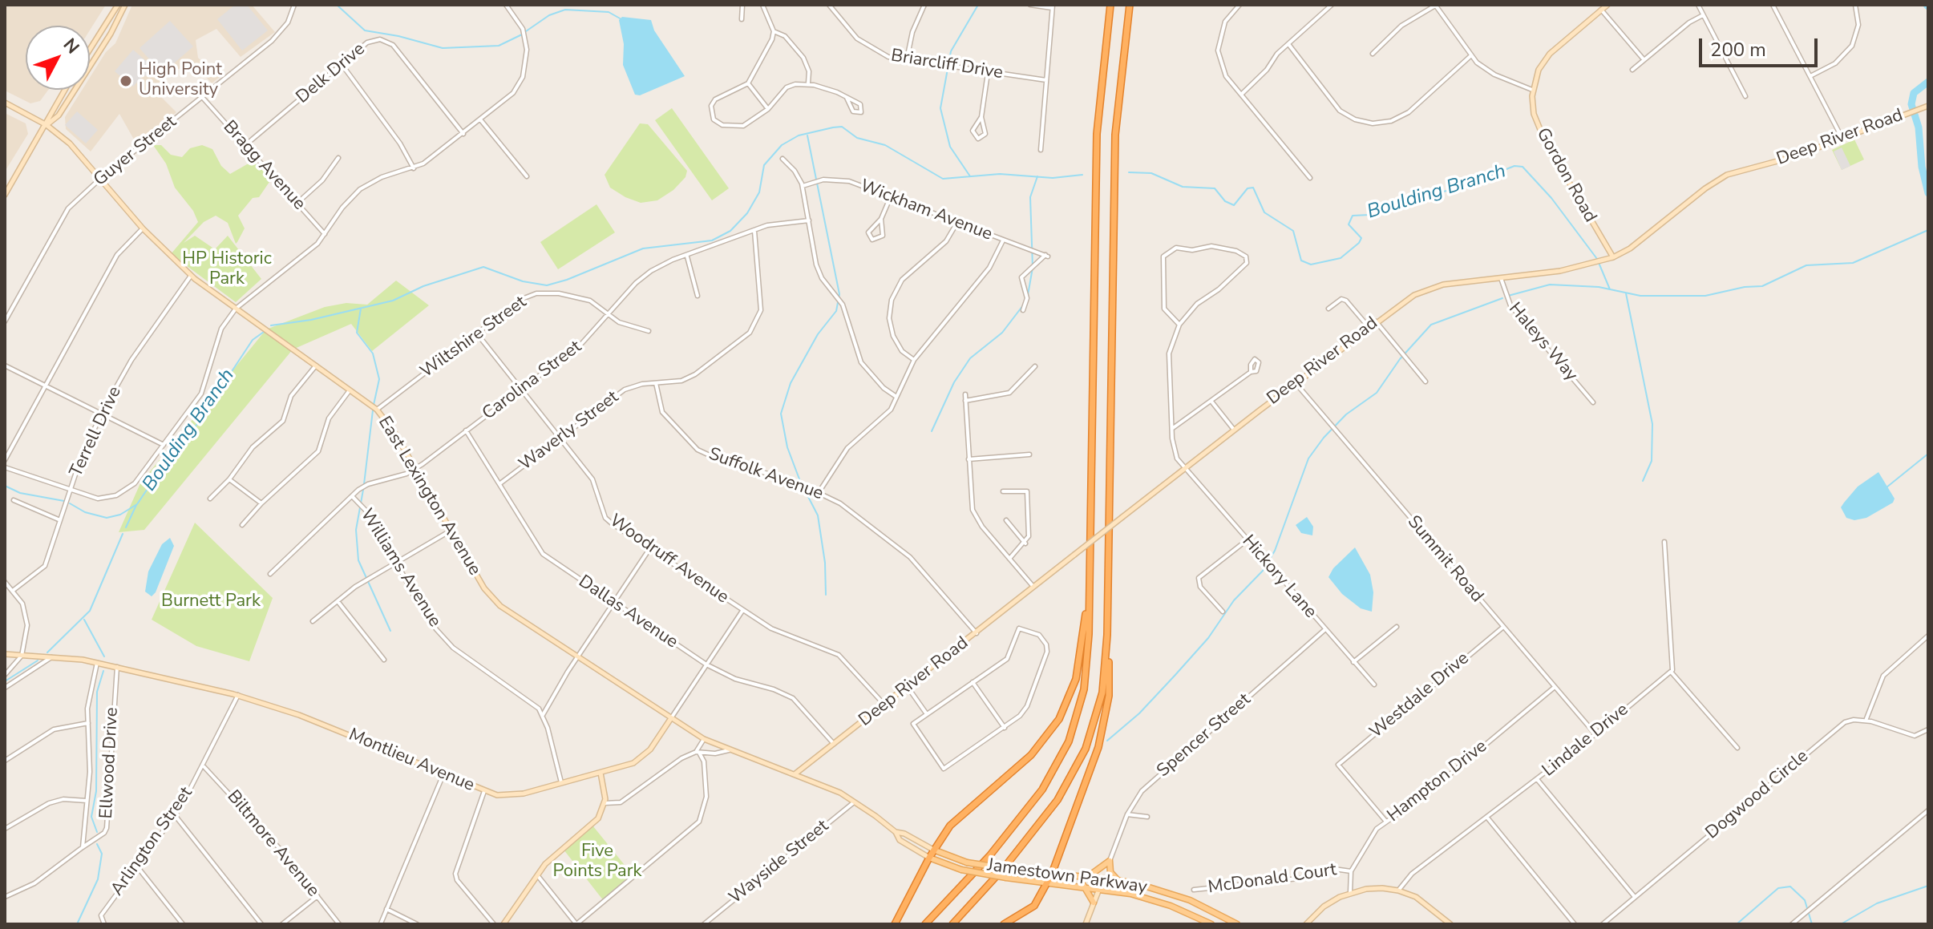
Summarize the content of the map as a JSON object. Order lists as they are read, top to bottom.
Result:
{
  "streets": {
    "main road": ["Jamestown Parkway"],
    "street": [
      "Briarcliff Drive",
      "Delk Drive",
      "Deep River Road",
      "Guyer Street",
      "Bragg Avenue",
      "Gordon Road",
      "Wickham Avenue",
      "Wiltshire Street",
      "Haleys Way",
      "Carolina Street",
      "Waverly Street",
      "Terrell Drive",
      "Suffolk Avenue",
      "East Lexington Avenue",
      "Woodruff Avenue",
      "Summit Road",
      "Williams Avenue",
      "Hickory Lane",
      "Dallas Avenue",
      "Westdale Drive",
      "Spencer Street",
      "Lindale Drive",
      "Montlieu Avenue",
      "Ellwood Drive",
      "Hampton Drive",
      "Dogwood Circle",
      "Arlington Street",
      "Biltmore Avenue",
      "Wayside Street",
      "McDonald Court"
    ]
  },
  "crossings": [
    ["Delk Drive", "Bragg Avenue"],
    ["Deep River Road", "Gordon Road"],
    ["Deep River Road", "Haleys Way"],
    ["Deep River Road", "Suffolk Avenue"],
    ["Deep River Road", "East Lexington Avenue"],
    ["Deep River Road", "Woodruff Avenue"],
    ["Deep River Road", "Summit Road"],
    ["Deep River Road", "Hickory Lane"],
    ["Deep River Road", "Dallas Avenue"],
    ["Deep River Road", "Jamestown Parkway"],
    ["Guyer Street", "Bragg Avenue"],
    ["Guyer Street", "East Lexington Avenue"],
    ["Wiltshire Street", "Carolina Street"],
    ["Wiltshire Street", "East Lexington Avenue"],
    ["Wiltshire Street", "Woodruff Avenue"],
    ["Carolina Street", "Waverly Street"],
    ["Carolina Street", "East Lexington Avenue"],
    ["Carolina Street", "Woodruff Avenue"],
    ["Carolina Street", "Williams Avenue"],
    ["Carolina Street", "Dallas Avenue"],
    ["Waverly Street", "Suffolk Avenue"],
    ["Waverly Street", "Woodruff Avenue"],
    ["Waverly Street", "Dallas Avenue"],
    ["Terrell Drive", "East Lexington Avenue"],
    ["East Lexington Avenue", "Montlieu Avenue"],
    ["East Lexington Avenue", "Jamestown Parkway"],
    ["Woodruff Avenue", "Montlieu Avenue"],
    ["Summit Road", "Westdale Drive"],
    ["Summit Road", "Lindale Drive"],
    ["Summit Road", "Hampton Drive"],
    ["Hickory Lane", "Spencer Street"],
    ["Dallas Avenue", "Montlieu Avenue"],
    ["Westdale Drive", "Hampton Drive"],
    ["Montlieu Avenue", "Ellwood Drive"],
    ["Montlieu Avenue", "Arlington Street"],
    ["Hampton Drive", "McDonald Court"],
    ["Arlington Street", "Biltmore Avenue"],
    ["Wayside Street", "Jamestown Parkway"]
  ],
  "water": ["Boulding Branch"],
  "parks": ["HP Historic Park", "Burnett Park", "Five Points Park"],
  "places": ["High Point University"],
  "scale_bar": "200 m",
  "north": "top right"
}
